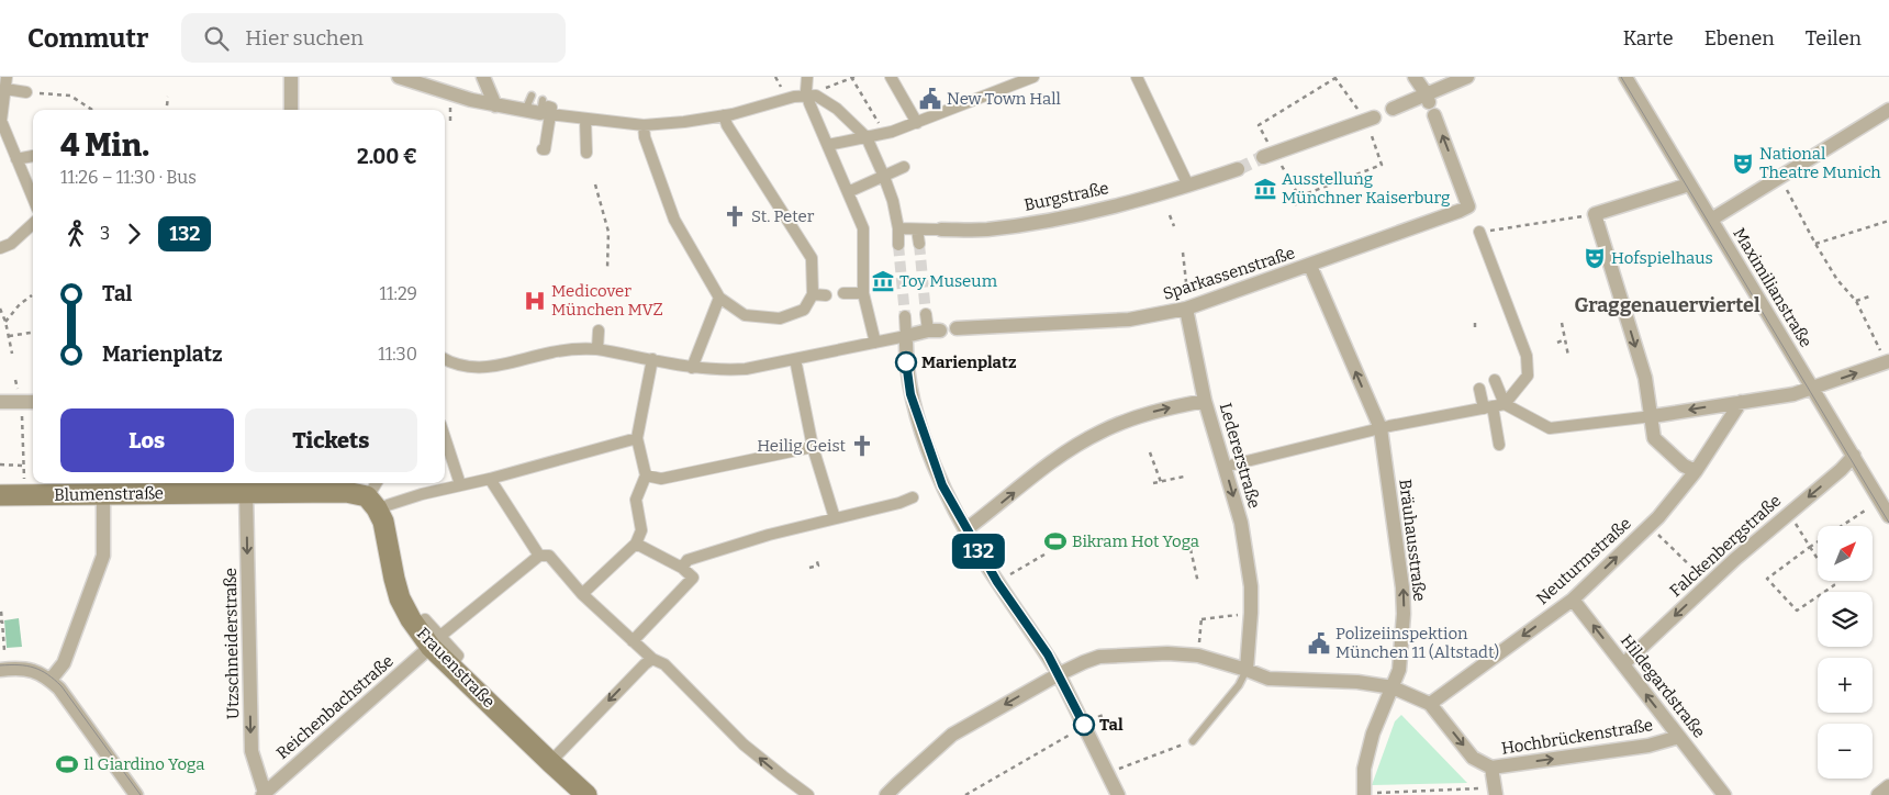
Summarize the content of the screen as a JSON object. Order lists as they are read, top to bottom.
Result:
{
  "streets": {
    "main road": ["Blumenstraße", "Frauenstraße"],
    "street": [
      "Burgstraße",
      "Sparkassenstraße",
      "Maximilianstraße",
      "Ledererstraße",
      "Bräuhausstraße",
      "Falckenbergstraße",
      "Neuturmstraße",
      "Utzschneiderstraße",
      "Hildegardstraße",
      "Reichenbachstraße",
      "Hochbrückenstraße"
    ]
  },
  "crossings": [
    ["Sparkassenstraße", "Ledererstraße"],
    ["Sparkassenstraße", "Bräuhausstraße"],
    ["Maximilianstraße", "Falckenbergstraße"],
    ["Ledererstraße", "Hochbrückenstraße"],
    ["Blumenstraße", "Utzschneiderstraße"],
    ["Blumenstraße", "Frauenstraße"],
    ["Bräuhausstraße", "Hochbrückenstraße"],
    ["Falckenbergstraße", "Hildegardstraße"],
    ["Neuturmstraße", "Hildegardstraße"],
    ["Neuturmstraße", "Hochbrückenstraße"],
    ["Utzschneiderstraße", "Reichenbachstraße"],
    ["Frauenstraße", "Reichenbachstraße"],
    ["Hildegardstraße", "Hochbrückenstraße"]
  ],
  "one_way": [
    "Ledererstraße",
    "Bräuhausstraße",
    "Falckenbergstraße",
    "Utzschneiderstraße",
    "Hildegardstraße"
  ],
  "districts": ["Graggenauerviertel"],
  "places": {
    "public building": ["New Town Hall", "Polizeiinspektion München 11 (Altstadt)"],
    "theatre": ["National Theatre Munich", "Hofspielhaus"],
    "museum": ["Ausstellung Münchner Kaiserburg", "Toy Museum"],
    "church": ["St. Peter", "Heilig Geist"],
    "hospital": ["Medicover München MVZ"],
    "other": ["Marienplatz", "Tal"],
    "sports": ["Bikram Hot Yoga", "Il Giardino Yoga"]
  },
  "lines": ["bus line 132"],
  "north": "top right",
  "page": {
    "header": "Commutr",
    "search": "Hier suchen",
    "nav": ["Karte", "Ebenen", "Teilen"],
    "on_map": "132",
    "heading": ["4 Min.", "11:26 – 11:30 · Bus", "2.00 €"],
    "legs": ["3", "132"],
    "list": [
      {
        "name": "Tal",
        "value": "11:29"
      },
      {
        "name": "Marienplatz",
        "value": "11:30"
      }
    ],
    "buttons": ["Los", "Tickets"],
    "map_buttons": ["+", "−"]
  }
}
